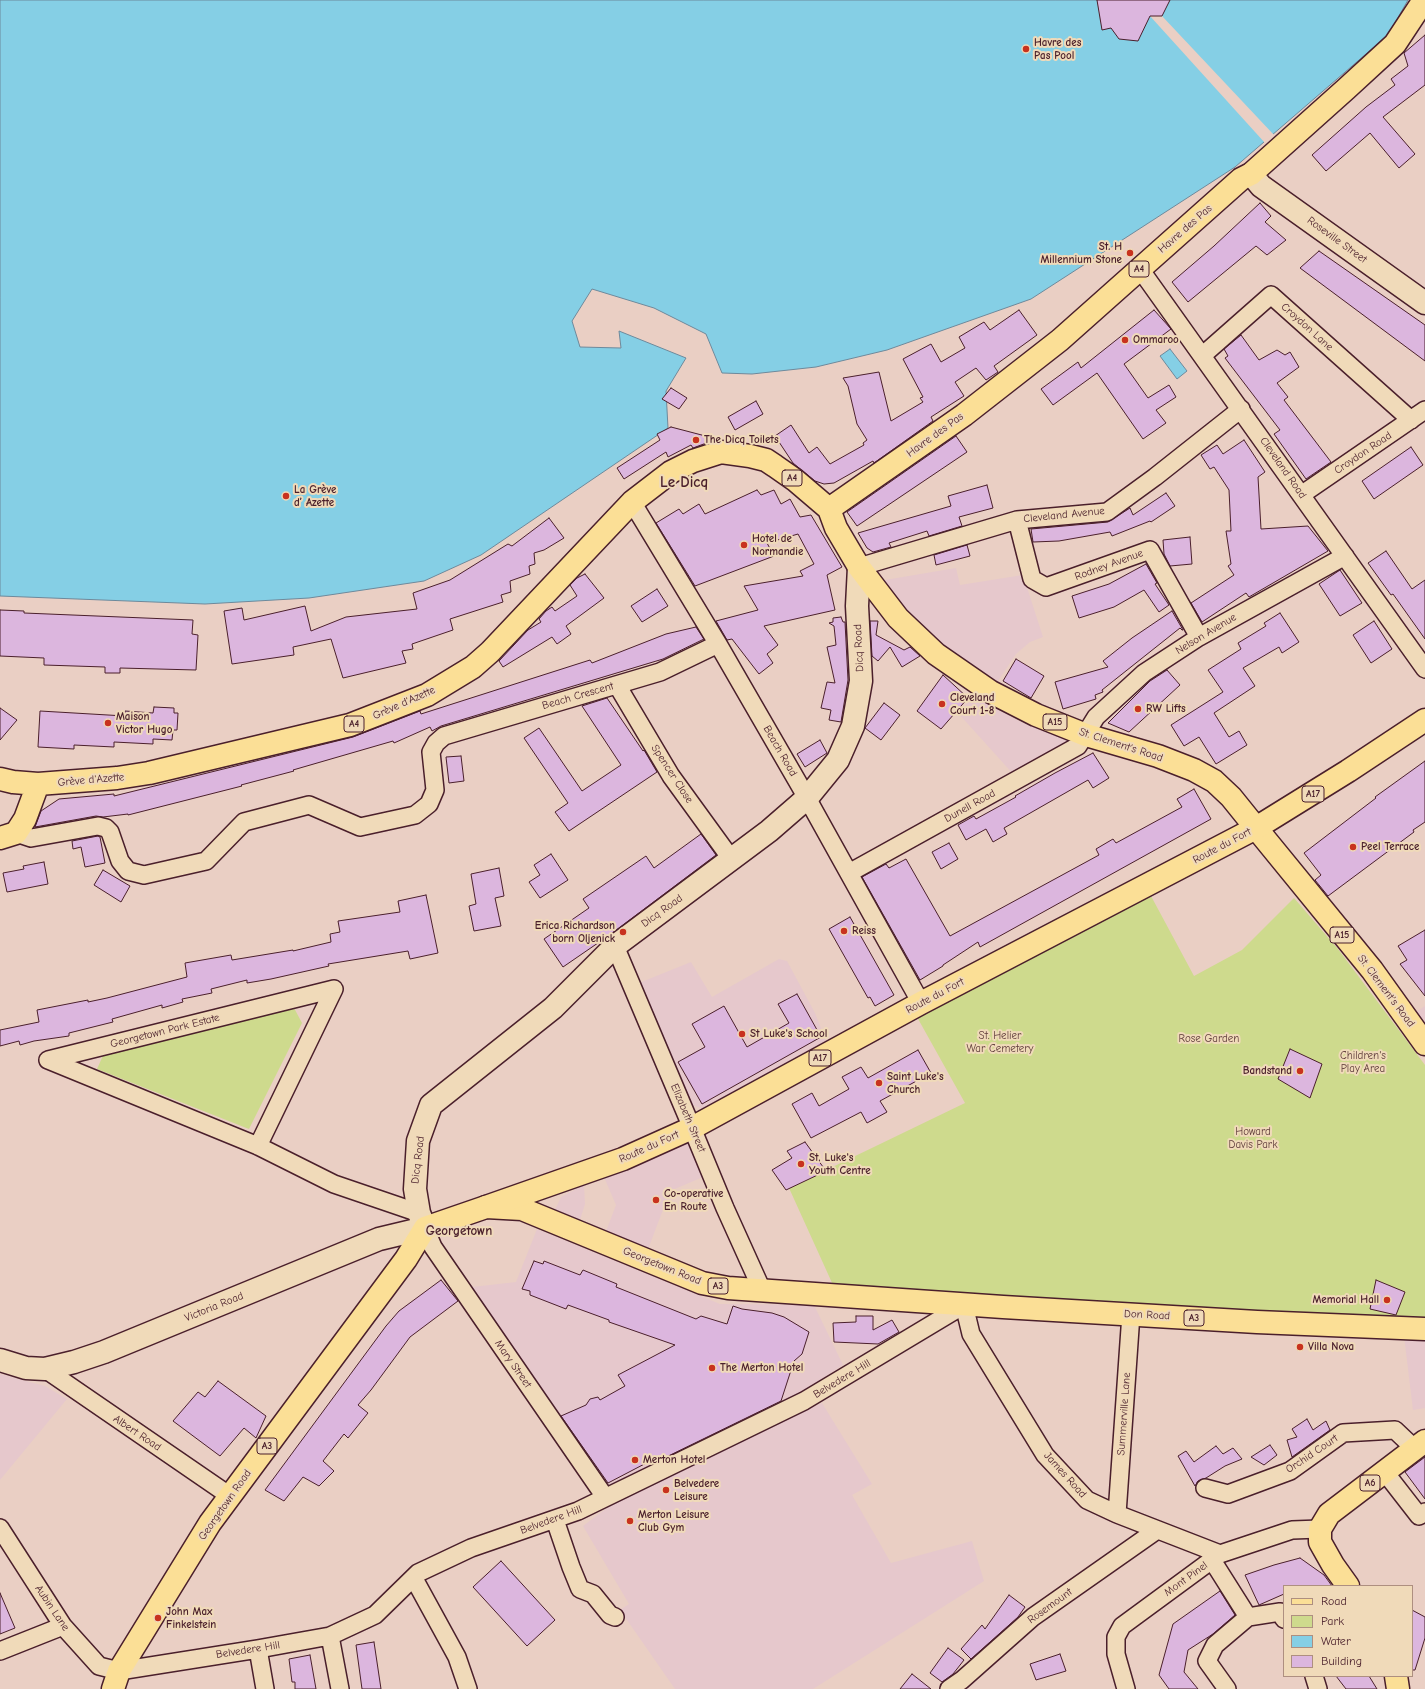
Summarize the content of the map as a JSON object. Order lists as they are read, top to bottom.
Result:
{
  "streets": {
    "main road": [
      "Havre des Pas",
      "Roseville Street",
      "A4",
      "Dicq Road",
      "Grève d'Azette",
      "A15",
      "St. Clement's Road",
      "A17",
      "Route du Fort",
      "Georgetown Road",
      "A3",
      "Victoria Road",
      "Don Road",
      "A6"
    ],
    "street": [
      "Croydon Lane",
      "Croydon Road",
      "Cleveland Road",
      "Cleveland Avenue",
      "Rodney Avenue",
      "Nelson Avenue",
      "Beach Crescent",
      "Beach Road",
      "Spencer Close",
      "Dunell Road",
      "Georgetown Park Estate",
      "Elizabeth Street",
      "Mary Street",
      "Belvedere Hill",
      "Summerville Lane",
      "Albert Road",
      "Orchid Court",
      "James Road",
      "Mont Pinel",
      "Rosemount",
      "Aubin Lane"
    ]
  },
  "crossings": [
    ["Havre des Pas", "Roseville Street"],
    ["Havre des Pas", "Cleveland Road"],
    ["Havre des Pas", "St. Clement's Road"],
    ["Croydon Lane", "Croydon Road"],
    ["Croydon Lane", "Cleveland Road"],
    ["Croydon Road", "Cleveland Road"],
    ["Cleveland Road", "Cleveland Avenue"],
    ["Cleveland Road", "Nelson Avenue"],
    ["Cleveland Avenue", "Rodney Avenue"],
    ["Cleveland Avenue", "Dicq Road"],
    ["Cleveland Avenue", "St. Clement's Road"],
    ["Rodney Avenue", "Nelson Avenue"],
    ["Nelson Avenue", "St. Clement's Road"],
    ["Nelson Avenue", "Dunell Road"],
    ["Dicq Road", "St. Clement's Road"],
    ["Dicq Road", "Beach Road"],
    ["Dicq Road", "Spencer Close"],
    ["Dicq Road", "Route du Fort"],
    ["Dicq Road", "Georgetown Park Estate"],
    ["Dicq Road", "Elizabeth Street"],
    ["Dicq Road", "Georgetown Road"],
    ["Dicq Road", "Victoria Road"],
    ["Dicq Road", "Mary Street"],
    ["Beach Crescent", "Beach Road"],
    ["Beach Crescent", "Spencer Close"],
    ["Grève d'Azette", "St. Clement's Road"],
    ["Grève d'Azette", "Beach Road"],
    ["St. Clement's Road", "Dunell Road"],
    ["St. Clement's Road", "Route du Fort"],
    ["Beach Road", "Dunell Road"],
    ["Beach Road", "Route du Fort"],
    ["Route du Fort", "Georgetown Park Estate"],
    ["Route du Fort", "Elizabeth Street"],
    ["Route du Fort", "Georgetown Road"],
    ["Route du Fort", "Victoria Road"],
    ["Route du Fort", "Mary Street"],
    ["Georgetown Park Estate", "Georgetown Road"],
    ["Georgetown Park Estate", "Victoria Road"],
    ["Georgetown Park Estate", "Mary Street"],
    ["Elizabeth Street", "Georgetown Road"],
    ["Georgetown Road", "Victoria Road"],
    ["Georgetown Road", "Don Road"],
    ["Georgetown Road", "Mary Street"],
    ["Georgetown Road", "Belvedere Hill"],
    ["Georgetown Road", "Albert Road"],
    ["Georgetown Road", "James Road"],
    ["Georgetown Road", "Aubin Lane"],
    ["Victoria Road", "Mary Street"],
    ["Victoria Road", "Albert Road"],
    ["Don Road", "Belvedere Hill"],
    ["Don Road", "Summerville Lane"],
    ["Don Road", "James Road"],
    ["Mary Street", "Belvedere Hill"],
    ["Belvedere Hill", "James Road"],
    ["Belvedere Hill", "Aubin Lane"],
    ["Summerville Lane", "James Road"],
    ["Orchid Court", "A6"],
    ["James Road", "Mont Pinel"],
    ["James Road", "Rosemount"],
    ["A6", "Mont Pinel"]
  ],
  "districts": ["Le Dicq", "Georgetown"],
  "parks": [
    "St. Helier War Cemetery",
    "Rose Garden",
    "Children's Play Area",
    "Howard Davis Park"
  ],
  "places": [
    "Havre des Pas Pool",
    "St. H Millennium Stone",
    "Ommaroo",
    "The Dicq Toilets",
    "La Grève d’ Azette",
    "Hotel de Normandie",
    "Cleveland Court 1-8",
    "RW Lifts",
    "Maison Victor Hugo",
    "Peel Terrace",
    "Reiss",
    "Erica Richardson born Oljenick",
    "St Luke's School",
    "Bandstand",
    "Saint Luke's Church",
    "St. Luke's Youth Centre",
    "Co-operative En Route",
    "Memorial Hall",
    "Villa Nova",
    "The Merton Hotel",
    "Merton Hotel",
    "Belvedere Leisure",
    "Merton Leisure Club Gym",
    "John Max Finkelstein"
  ],
  "legend": [
    "Road",
    "Park",
    "Water",
    "Building"
  ]
}
